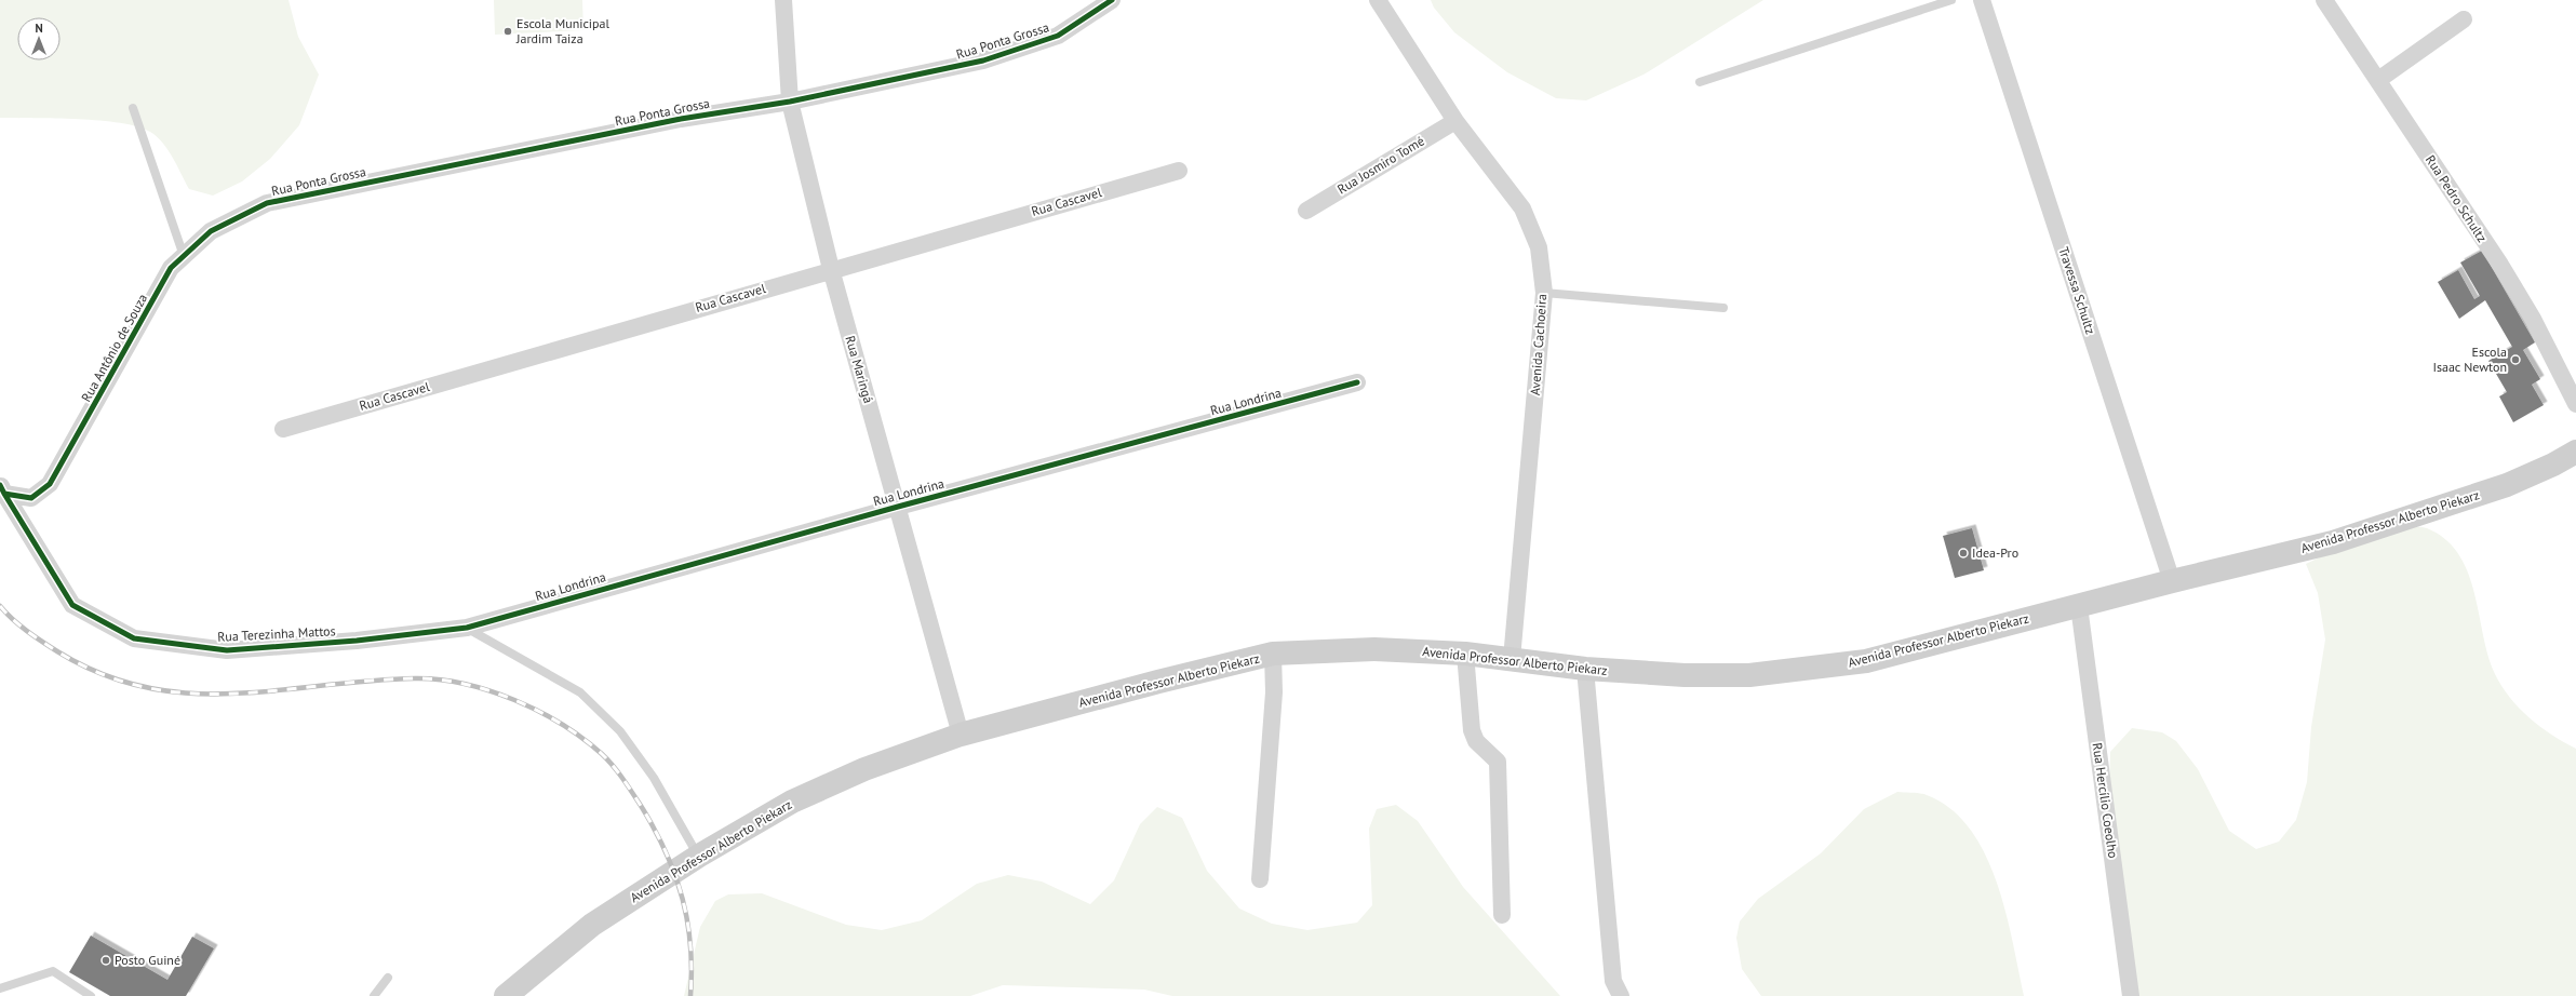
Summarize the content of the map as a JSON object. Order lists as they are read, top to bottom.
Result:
{
  "streets": {
    "main road": ["Avenida Professor Alberto Piekarz"],
    "street": [
      "Rua Ponta Grossa",
      "Rua Josmiro Tomé",
      "Rua Pedro Schultz",
      "Rua Cascavel",
      "Travessa Schultz",
      "Avenida Cachoeira",
      "Rua Antônio de Souza",
      "Rua Maringá",
      "Rua Londrina",
      "Rua Terezinha Mattos",
      "Rua Hercílio Coeolho"
    ]
  },
  "crossings": [
    ["Rua Ponta Grossa", "Rua Antônio de Souza"],
    ["Rua Ponta Grossa", "Rua Maringá"],
    ["Rua Josmiro Tomé", "Avenida Cachoeira"],
    ["Rua Cascavel", "Rua Maringá"],
    ["Travessa Schultz", "Avenida Professor Alberto Piekarz"],
    ["Avenida Cachoeira", "Avenida Professor Alberto Piekarz"],
    ["Rua Antônio de Souza", "Rua Terezinha Mattos"],
    ["Rua Maringá", "Rua Londrina"],
    ["Rua Maringá", "Avenida Professor Alberto Piekarz"],
    ["Rua Londrina", "Rua Terezinha Mattos"],
    ["Avenida Professor Alberto Piekarz", "Rua Hercílio Coeolho"]
  ],
  "places": [
    "Escola Municipal Jardim Taiza",
    "Escola Isaac Newton",
    "Idea-Pro",
    "Posto Guiné"
  ],
  "north": "top"
}
